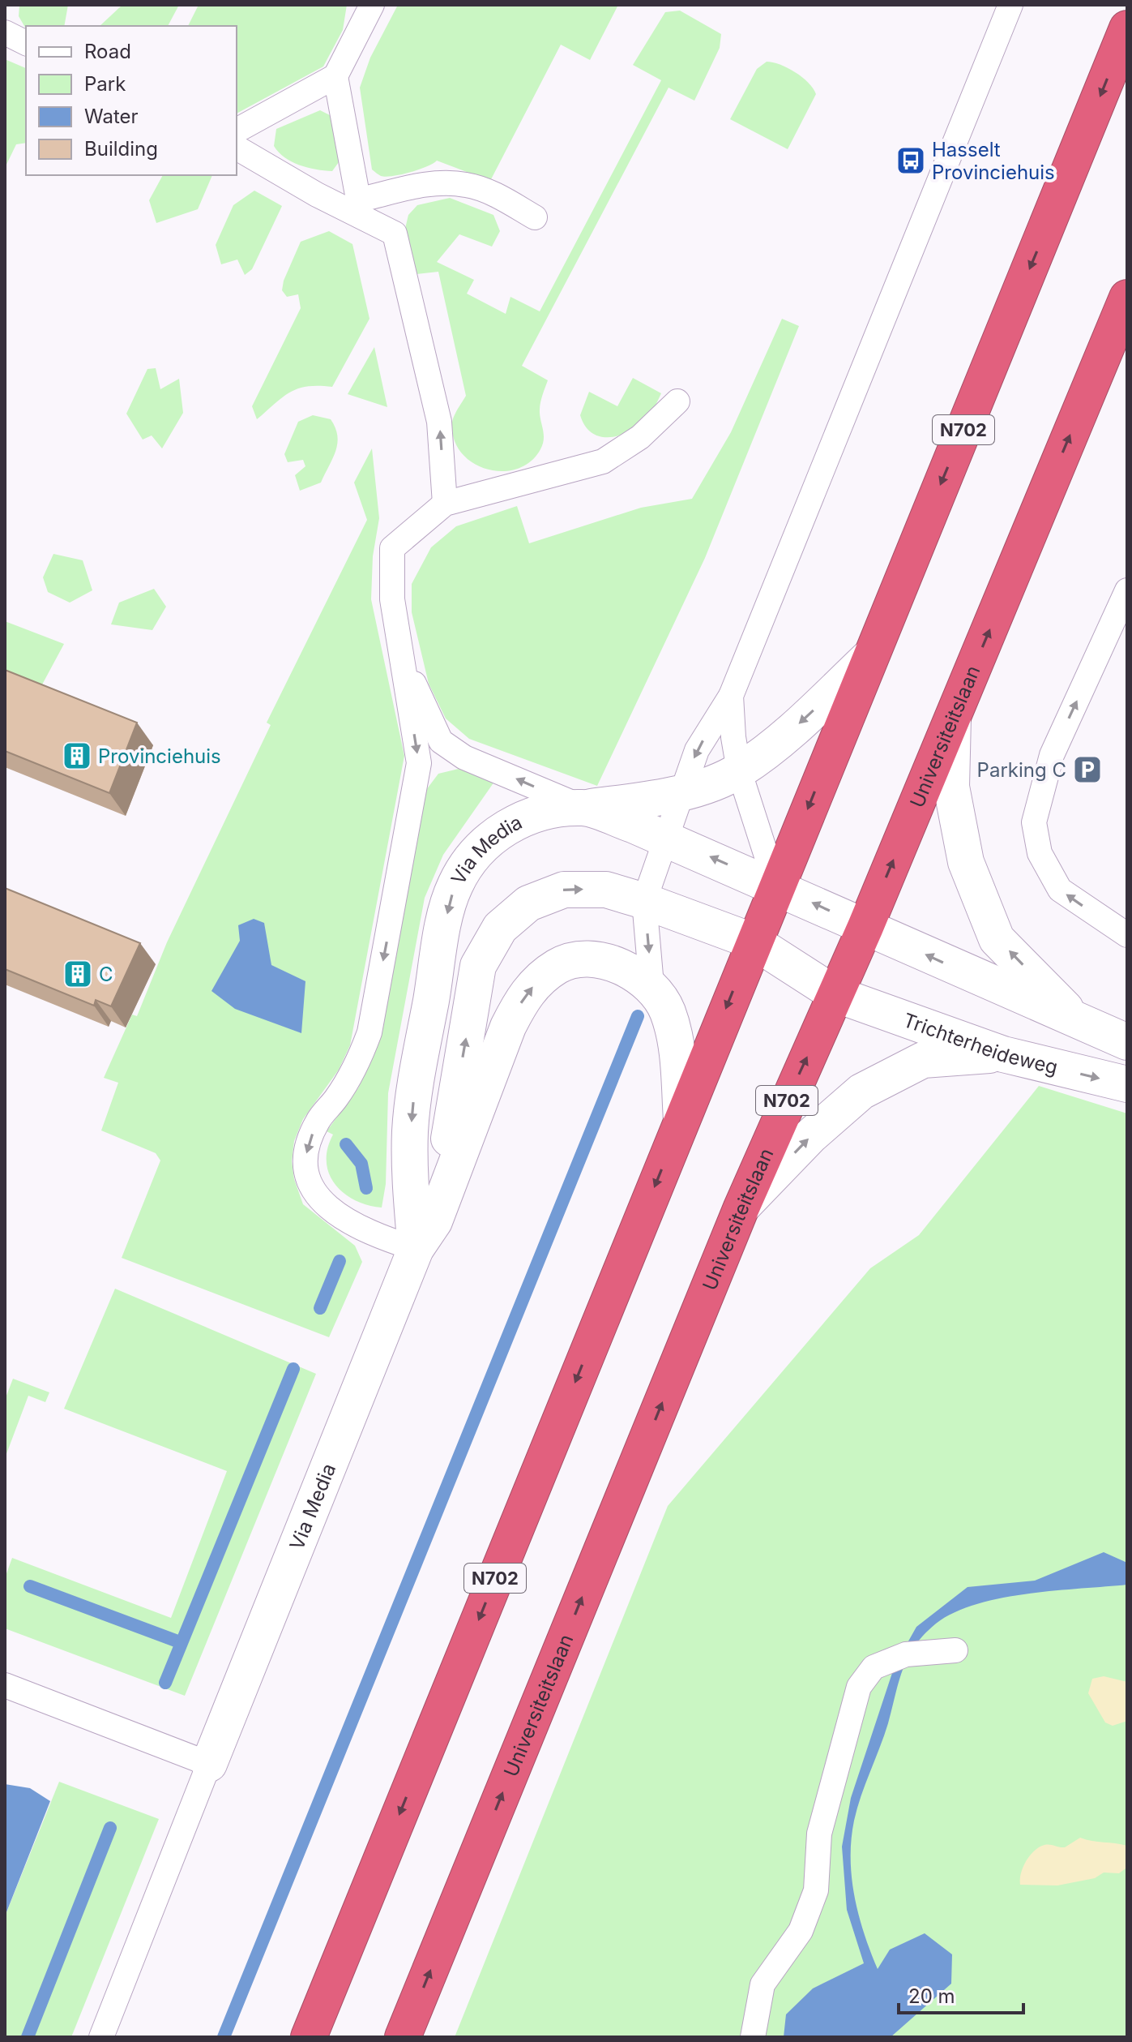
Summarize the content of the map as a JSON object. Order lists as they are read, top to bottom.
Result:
{
  "streets": {
    "highway": ["N702", "Universiteitslaan"],
    "street": ["Via Media", "Trichterheideweg"]
  },
  "crossings": [
    ["N702", "Via Media"],
    ["Universiteitslaan", "Via Media"],
    ["Universiteitslaan", "Trichterheideweg"],
    ["Via Media", "Trichterheideweg"]
  ],
  "places": {
    "bus stop": ["Hasselt Provinciehuis"],
    "building": ["Provinciehuis", "C"],
    "parking": ["Parking C"]
  },
  "legend": [
    "Road",
    "Park",
    "Water",
    "Building"
  ],
  "scale_bar": "20 m"
}
